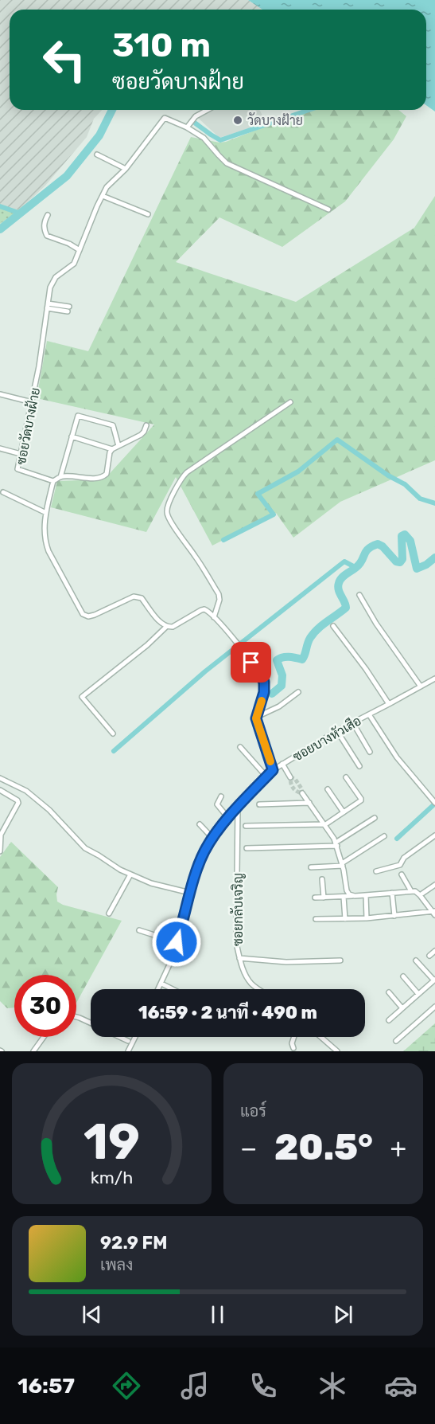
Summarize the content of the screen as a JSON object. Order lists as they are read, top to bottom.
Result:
{
  "streets": {
    "street": ["ซอยวัดบางฝ้าย", "ซอยบางหัวเสือ", "ซอยกลับเจริญ"]
  },
  "crossings": [
    ["ซอยบางหัวเสือ", "ซอยกลับเจริญ"]
  ],
  "places": ["วัดบางฝ้าย"],
  "page": {
    "turn": ["310 m", "ซอยวัดบางฝ้าย"],
    "limit": "30",
    "trip": "16:59 · 2 นาที · 490 m",
    "tile": "แอร์",
    "heat": ["−", "20.5°", "+"],
    "song": ["92.9 FM", "เพลง"],
    "tabs": "16:57",
    "gauge": ["19", "km/h"]
  }
}
